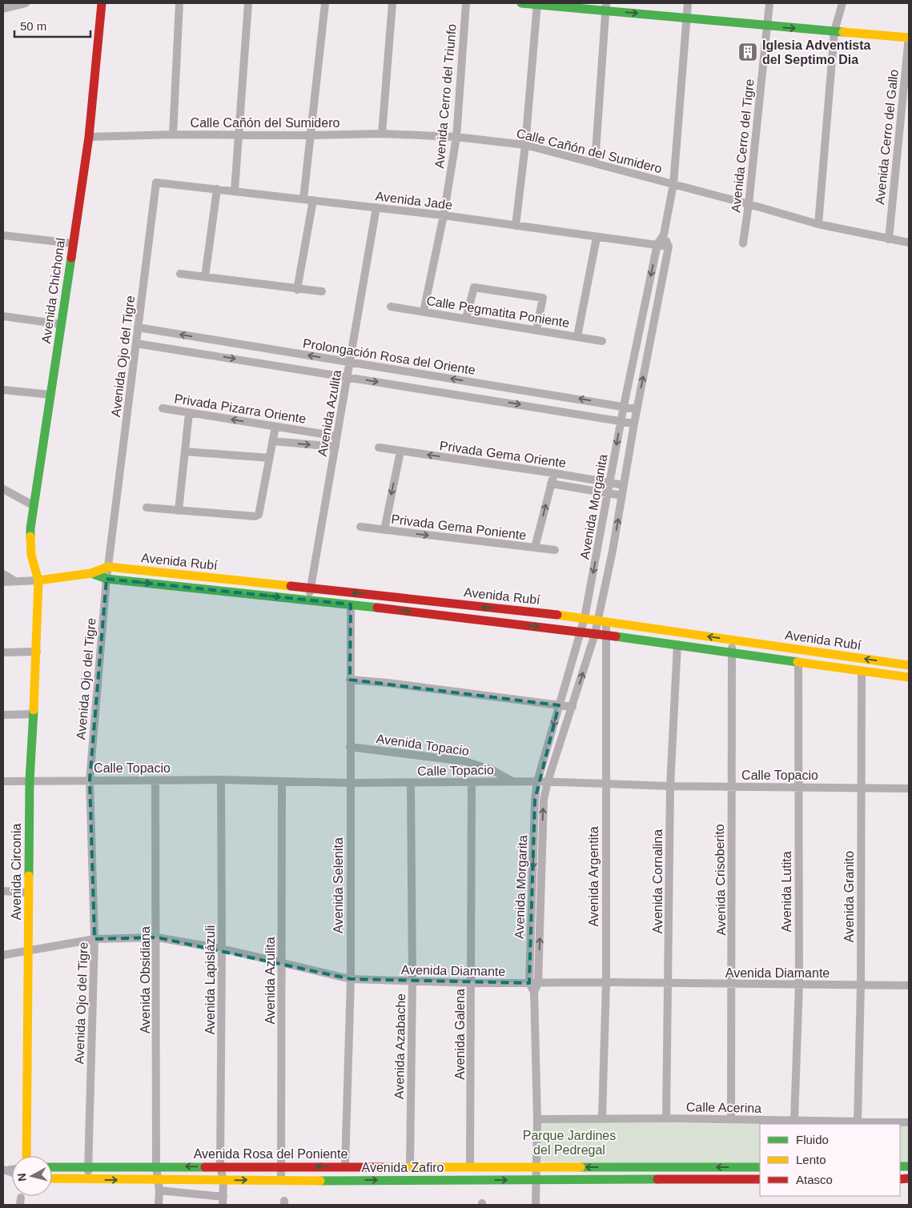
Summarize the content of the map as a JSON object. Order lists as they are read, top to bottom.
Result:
{
  "streets": {
    "street": [
      "Avenida Cerro del Triunfo",
      "Calle Cañón del Sumidero",
      "Avenida Cerro del Gallo",
      "Avenida Cerro del Tigre",
      "Avenida Jade",
      "Avenida Chichonal",
      "Calle Pegmatita Poniente",
      "Avenida Ojo del Tigre",
      "Prolongación Rosa del Oriente",
      "Privada Pizarra Oriente",
      "Avenida Azulita",
      "Privada Gema Oriente",
      "Avenida Morganita",
      "Privada Gema Poniente",
      "Avenida Rubí",
      "Avenida Topacio",
      "Calle Topacio",
      "Avenida Circonia",
      "Avenida Argentita",
      "Avenida Crisoberito",
      "Avenida Cornalina",
      "Avenida Selenita",
      "Avenida Morgarita",
      "Avenida Lutita",
      "Avenida Granito",
      "Avenida Diamante",
      "Avenida Obsidiana",
      "Avenida Lapislázuli",
      "Avenida Galena",
      "Avenida Azabache",
      "Calle Acerina",
      "Avenida Rosa del Poniente",
      "Avenida Zafiro"
    ]
  },
  "crossings": [
    ["Avenida Cerro del Triunfo", "Calle Cañón del Sumidero"],
    ["Avenida Cerro del Triunfo", "Avenida Jade"],
    ["Avenida Cerro del Triunfo", "Calle Pegmatita Poniente"],
    ["Calle Cañón del Sumidero", "Avenida Cerro del Gallo"],
    ["Calle Cañón del Sumidero", "Avenida Cerro del Tigre"],
    ["Calle Cañón del Sumidero", "Avenida Chichonal"],
    ["Calle Cañón del Sumidero", "Avenida Morganita"],
    ["Avenida Jade", "Avenida Ojo del Tigre"],
    ["Avenida Jade", "Avenida Azulita"],
    ["Avenida Jade", "Avenida Morganita"],
    ["Avenida Chichonal", "Avenida Rubí"],
    ["Avenida Chichonal", "Avenida Circonia"],
    ["Avenida Ojo del Tigre", "Prolongación Rosa del Oriente"],
    ["Avenida Ojo del Tigre", "Avenida Rubí"],
    ["Avenida Ojo del Tigre", "Calle Topacio"],
    ["Avenida Ojo del Tigre", "Avenida Diamante"],
    ["Avenida Ojo del Tigre", "Avenida Rosa del Poniente"],
    ["Avenida Ojo del Tigre", "Avenida Zafiro"],
    ["Prolongación Rosa del Oriente", "Avenida Azulita"],
    ["Prolongación Rosa del Oriente", "Avenida Morganita"],
    ["Privada Pizarra Oriente", "Avenida Azulita"],
    ["Avenida Azulita", "Avenida Rubí"],
    ["Avenida Azulita", "Calle Topacio"],
    ["Avenida Azulita", "Avenida Diamante"],
    ["Avenida Azulita", "Avenida Rosa del Poniente"],
    ["Avenida Azulita", "Avenida Zafiro"],
    ["Privada Gema Oriente", "Avenida Morganita"],
    ["Avenida Morganita", "Avenida Rubí"],
    ["Avenida Morganita", "Calle Topacio"],
    ["Avenida Morganita", "Avenida Argentita"],
    ["Avenida Morganita", "Avenida Morgarita"],
    ["Avenida Rubí", "Avenida Circonia"],
    ["Avenida Rubí", "Avenida Argentita"],
    ["Avenida Rubí", "Avenida Crisoberito"],
    ["Avenida Rubí", "Avenida Cornalina"],
    ["Avenida Rubí", "Avenida Selenita"],
    ["Avenida Rubí", "Avenida Lutita"],
    ["Avenida Rubí", "Avenida Granito"],
    ["Avenida Topacio", "Calle Topacio"],
    ["Avenida Topacio", "Avenida Selenita"],
    ["Calle Topacio", "Avenida Circonia"],
    ["Calle Topacio", "Avenida Argentita"],
    ["Calle Topacio", "Avenida Crisoberito"],
    ["Calle Topacio", "Avenida Cornalina"],
    ["Calle Topacio", "Avenida Selenita"],
    ["Calle Topacio", "Avenida Morgarita"],
    ["Calle Topacio", "Avenida Lutita"],
    ["Calle Topacio", "Avenida Granito"],
    ["Calle Topacio", "Avenida Obsidiana"],
    ["Calle Topacio", "Avenida Lapislázuli"],
    ["Calle Topacio", "Avenida Galena"],
    ["Calle Topacio", "Avenida Azabache"],
    ["Avenida Circonia", "Avenida Diamante"],
    ["Avenida Argentita", "Avenida Diamante"],
    ["Avenida Argentita", "Calle Acerina"],
    ["Avenida Crisoberito", "Avenida Diamante"],
    ["Avenida Crisoberito", "Calle Acerina"],
    ["Avenida Cornalina", "Avenida Diamante"],
    ["Avenida Cornalina", "Calle Acerina"],
    ["Avenida Selenita", "Avenida Diamante"],
    ["Avenida Selenita", "Avenida Rosa del Poniente"],
    ["Avenida Morgarita", "Avenida Diamante"],
    ["Avenida Morgarita", "Calle Acerina"],
    ["Avenida Morgarita", "Avenida Rosa del Poniente"],
    ["Avenida Morgarita", "Avenida Zafiro"],
    ["Avenida Lutita", "Avenida Diamante"],
    ["Avenida Lutita", "Calle Acerina"],
    ["Avenida Granito", "Avenida Diamante"],
    ["Avenida Granito", "Calle Acerina"],
    ["Avenida Diamante", "Avenida Obsidiana"],
    ["Avenida Diamante", "Avenida Lapislázuli"],
    ["Avenida Diamante", "Avenida Galena"],
    ["Avenida Diamante", "Avenida Azabache"],
    ["Avenida Obsidiana", "Avenida Rosa del Poniente"],
    ["Avenida Obsidiana", "Avenida Zafiro"],
    ["Avenida Lapislázuli", "Avenida Rosa del Poniente"],
    ["Avenida Lapislázuli", "Avenida Zafiro"],
    ["Avenida Galena", "Avenida Rosa del Poniente"],
    ["Avenida Azabache", "Avenida Rosa del Poniente"]
  ],
  "one_way": [
    "Privada Gema Oriente",
    "Privada Gema Poniente",
    "Avenida Rosa del Poniente",
    "Avenida Zafiro"
  ],
  "parks": ["Parque Jardines del Pedregal"],
  "places": {
    "building": ["Iglesia Adventista del Septimo Dia"]
  },
  "legend": ["Fluido", "Lento", "Atasco"],
  "scale_bar": "50 m",
  "north": "left"
}
